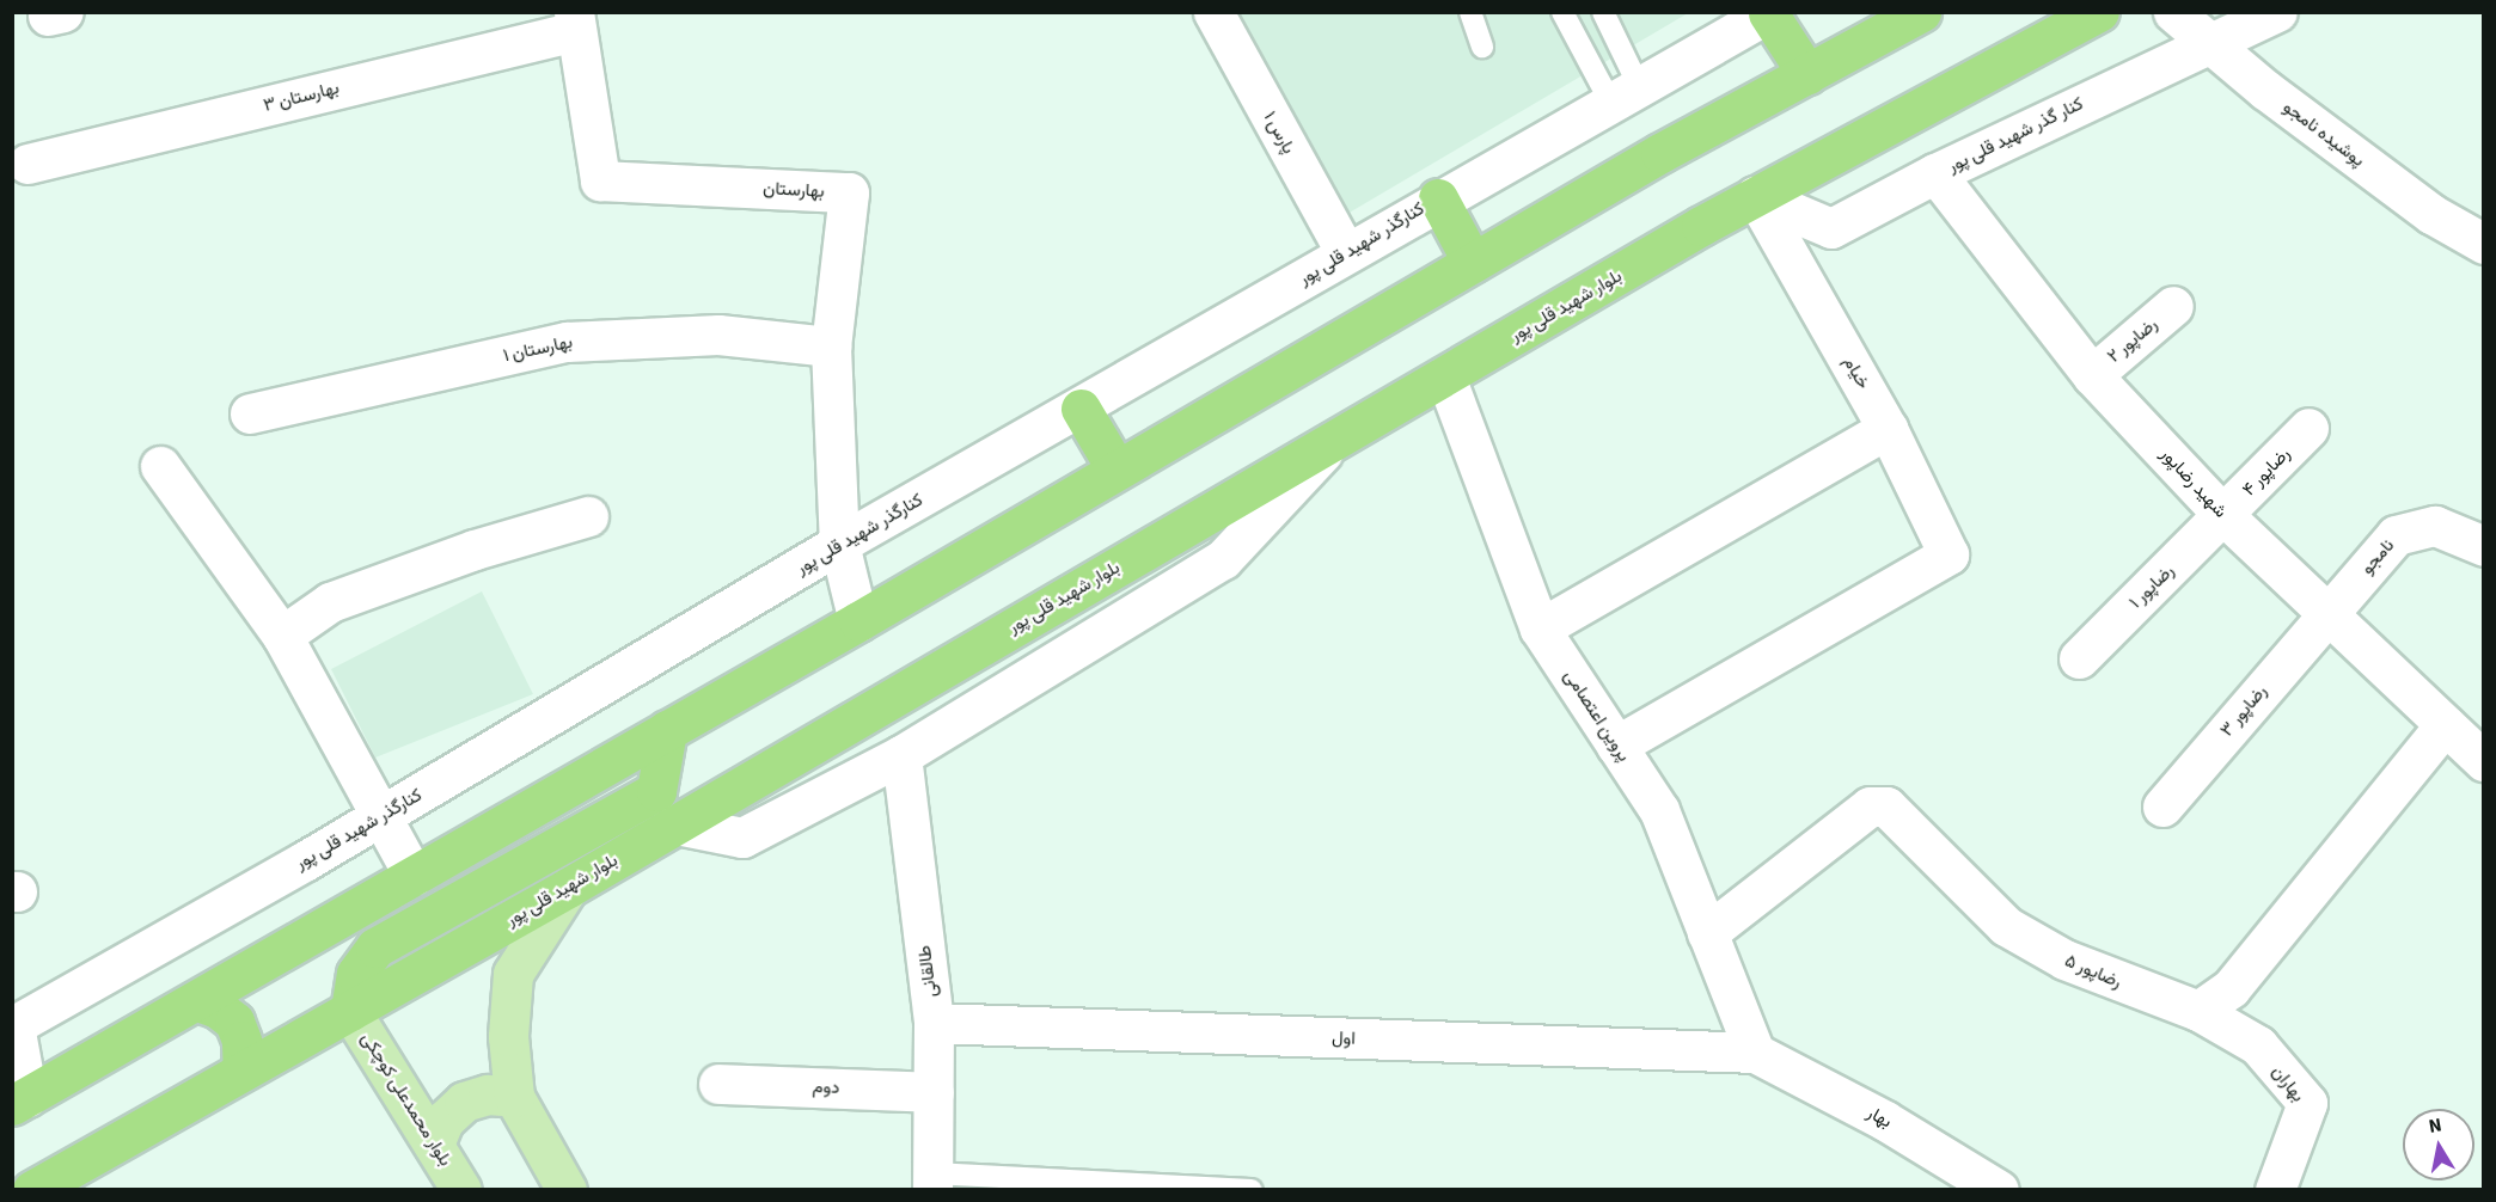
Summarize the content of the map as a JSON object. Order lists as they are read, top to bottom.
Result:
{
  "streets": {
    "highway": ["بلوار شهید قلی پور"],
    "main road": ["بلوار محمدعلی کوچکی"],
    "street": [
      "بهارستان ۳",
      "پارس ۱",
      "پوشیده نامجو",
      "کنار گذر شهید قلی پور",
      "بهارستان",
      "کنارگذر شهید قلی پور",
      "رضاپور ۲",
      "بهارستان ۱",
      "خیام",
      "رضاپور ۴",
      "شهید رضاپور",
      "نامجو",
      "رضاپور ۱",
      "رضاپور ۳",
      "پروین اعتصامی",
      "طالقانی",
      "رضاپور ۵",
      "اول",
      "بهاران",
      "دوم",
      "بهار"
    ]
  },
  "crossings": [
    ["بهارستان ۳", "بهارستان"],
    ["پارس ۱", "کنارگذر شهید قلی پور"],
    ["پوشیده نامجو", "کنار گذر شهید قلی پور"],
    ["کنار گذر شهید قلی پور", "بلوار شهید قلی پور"],
    ["کنار گذر شهید قلی پور", "خیام"],
    ["کنار گذر شهید قلی پور", "شهید رضاپور"],
    ["بهارستان", "کنارگذر شهید قلی پور"],
    ["بهارستان", "بهارستان ۱"],
    ["بلوار شهید قلی پور", "خیام"],
    ["بلوار شهید قلی پور", "پروین اعتصامی"],
    ["بلوار شهید قلی پور", "بلوار محمدعلی کوچکی"],
    ["رضاپور ۲", "شهید رضاپور"],
    ["خیام", "پروین اعتصامی"],
    ["رضاپور ۴", "شهید رضاپور"],
    ["رضاپور ۴", "رضاپور ۱"],
    ["شهید رضاپور", "نامجو"],
    ["شهید رضاپور", "رضاپور ۱"],
    ["شهید رضاپور", "رضاپور ۳"],
    ["نامجو", "رضاپور ۳"],
    ["پروین اعتصامی", "رضاپور ۵"],
    ["پروین اعتصامی", "اول"],
    ["پروین اعتصامی", "بهار"],
    ["طالقانی", "اول"],
    ["طالقانی", "دوم"],
    ["رضاپور ۵", "بهاران"],
    ["اول", "بهار"]
  ],
  "north": "top"
}
